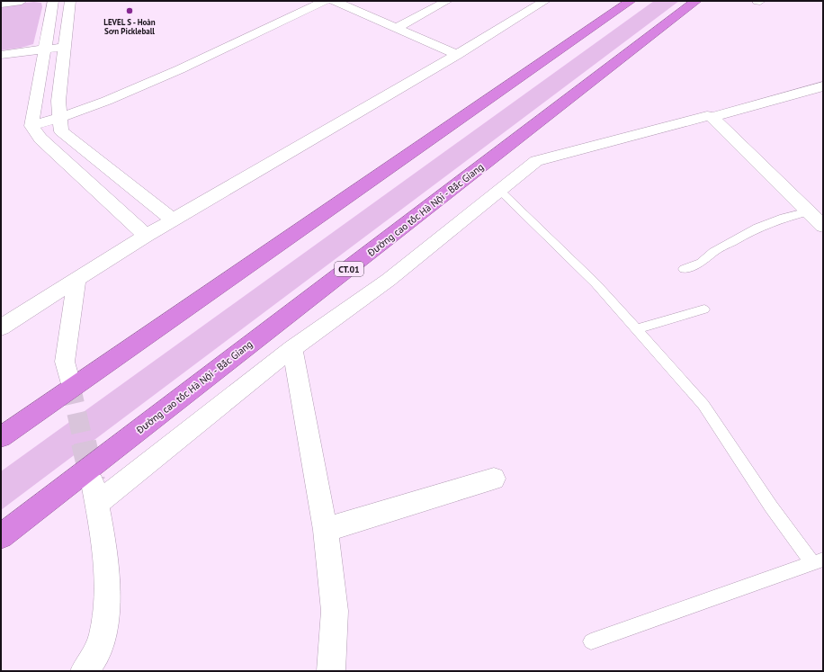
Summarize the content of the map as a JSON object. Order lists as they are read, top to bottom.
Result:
{
  "streets": {
    "highway": ["Đường cao tốc Hà Nội - Bắc Giang", "CT.01"]
  },
  "places": ["LEVEL S - Hoàn Sơn Pickleball"]
}
